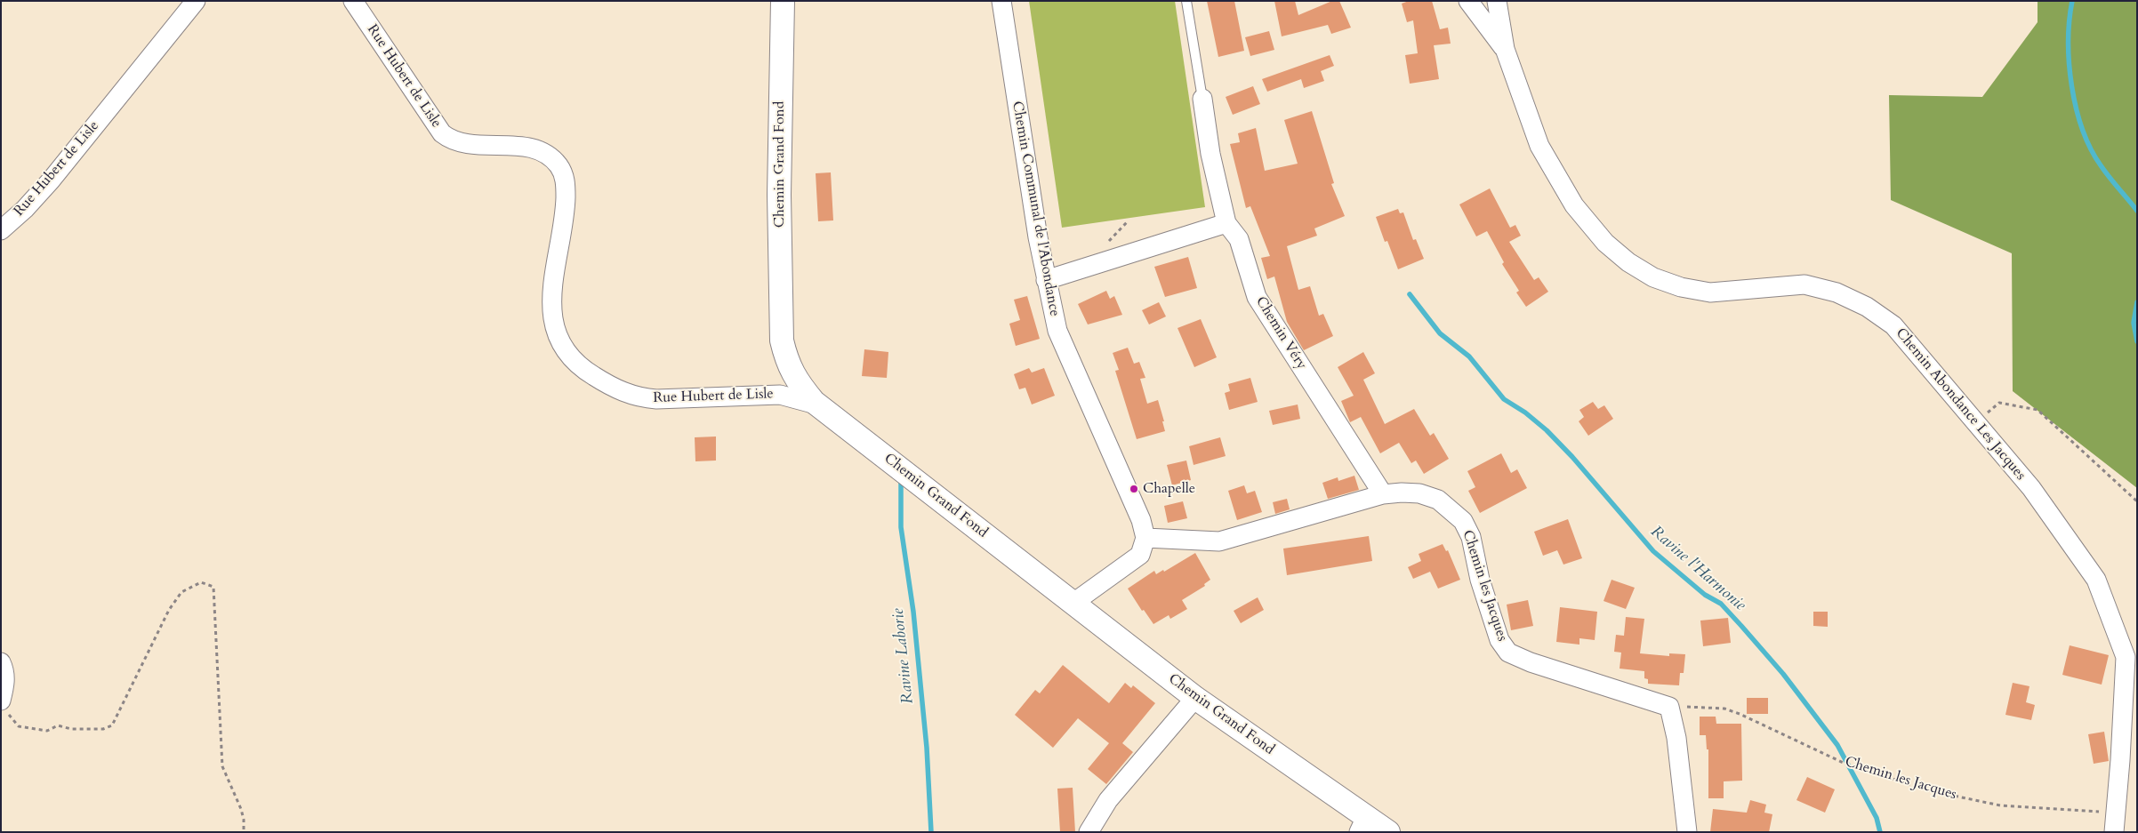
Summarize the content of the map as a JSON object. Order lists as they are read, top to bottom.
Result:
{
  "streets": {
    "street": [
      "Rue Hubert de Lisle",
      "Chemin Grand Fond",
      "Chemin Communal de l'Abondance",
      "Chemin Véry",
      "Chemin Abondance Les Jacques",
      "Chemin les Jacques"
    ]
  },
  "crossings": [
    ["Rue Hubert de Lisle", "Chemin Grand Fond"],
    ["Chemin Communal de l'Abondance", "Chemin les Jacques"],
    ["Chemin Véry", "Chemin les Jacques"],
    ["Chemin Abondance Les Jacques", "Chemin les Jacques"]
  ],
  "water": ["Ravine l'Harmonie", "Ravine Laborie"],
  "places": ["Chapelle"]
}
